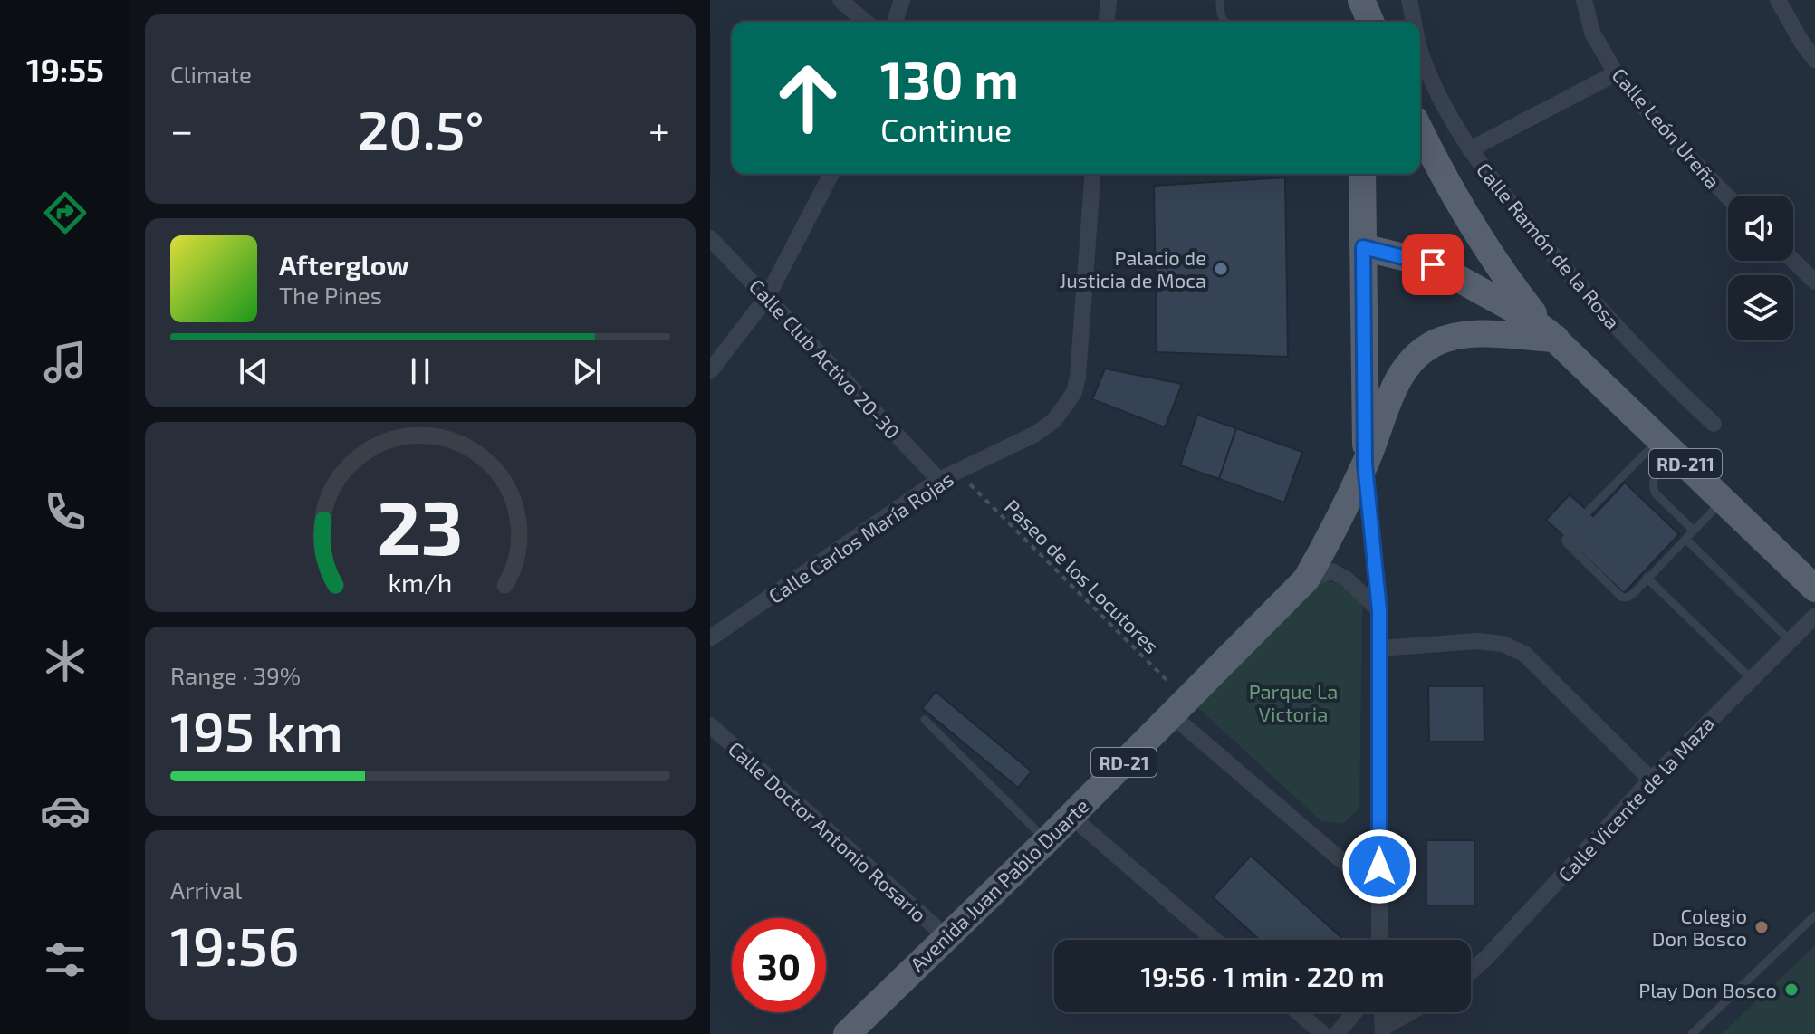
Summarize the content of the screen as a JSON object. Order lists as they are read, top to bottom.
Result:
{
  "streets": {
    "main road": ["RD-211", "RD-21", "Avenida Juan Pablo Duarte"],
    "street": [
      "Calle León Ureña",
      "Calle Ramón de la Rosa",
      "Calle Club Activo 20-30",
      "Calle Carlos María Rojas",
      "Calle Vicente de la Maza",
      "Calle Doctor Antonio Rosario"
    ],
    "path": ["Paseo de los Locutores"]
  },
  "crossings": [
    ["Calle Club Activo 20-30", "Calle Carlos María Rojas"],
    ["RD-211", "RD-21"],
    ["RD-211", "Avenida Juan Pablo Duarte"],
    ["Calle Carlos María Rojas", "Paseo de los Locutores"],
    ["Paseo de los Locutores", "Avenida Juan Pablo Duarte"],
    ["RD-21", "Avenida Juan Pablo Duarte"],
    ["Calle Doctor Antonio Rosario", "Avenida Juan Pablo Duarte"]
  ],
  "parks": ["Parque La Victoria"],
  "places": ["Palacio de Justicia de Moca", "Colegio Don Bosco", "Play Don Bosco"],
  "page": {
    "tabs": "19:55",
    "tile": [
      "Climate",
      ["Range · 39%", "195 km"],
      ["Arrival", "19:56"]
    ],
    "turn": ["130 m", "Continue"],
    "heat": ["−", "20.5°", "+"],
    "song": ["Afterglow", "The Pines"],
    "limit": "30",
    "trip": "19:56 · 1 min · 220 m",
    "gauge": ["23", "km/h"]
  }
}
